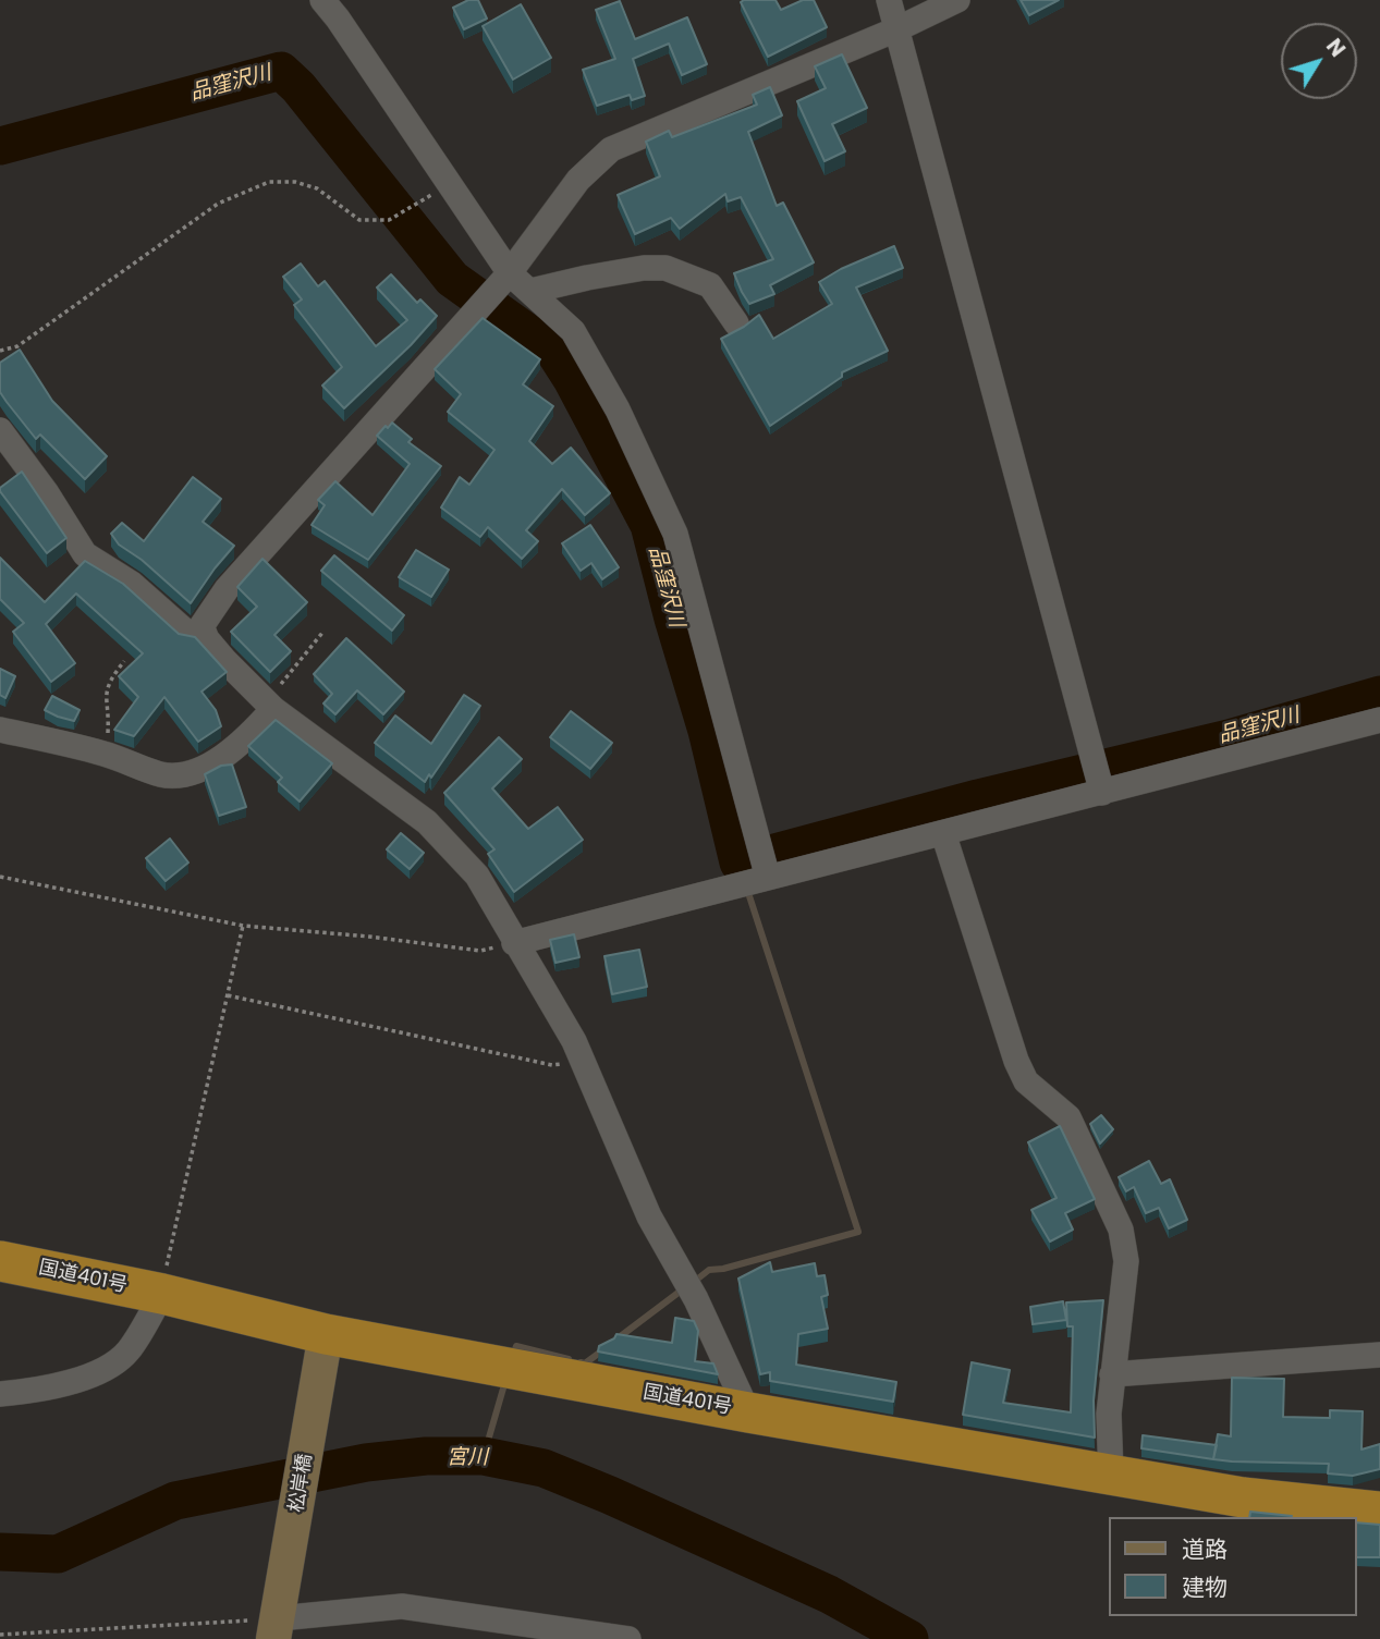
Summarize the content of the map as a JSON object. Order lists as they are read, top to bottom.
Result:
{
  "streets": {
    "highway": ["国道401号"],
    "main road": ["松岸橋"]
  },
  "crossings": [
    ["国道401号", "松岸橋"]
  ],
  "water": ["品窪沢川", "宮川"],
  "legend": ["道路", "建物"],
  "north": "top right"
}
